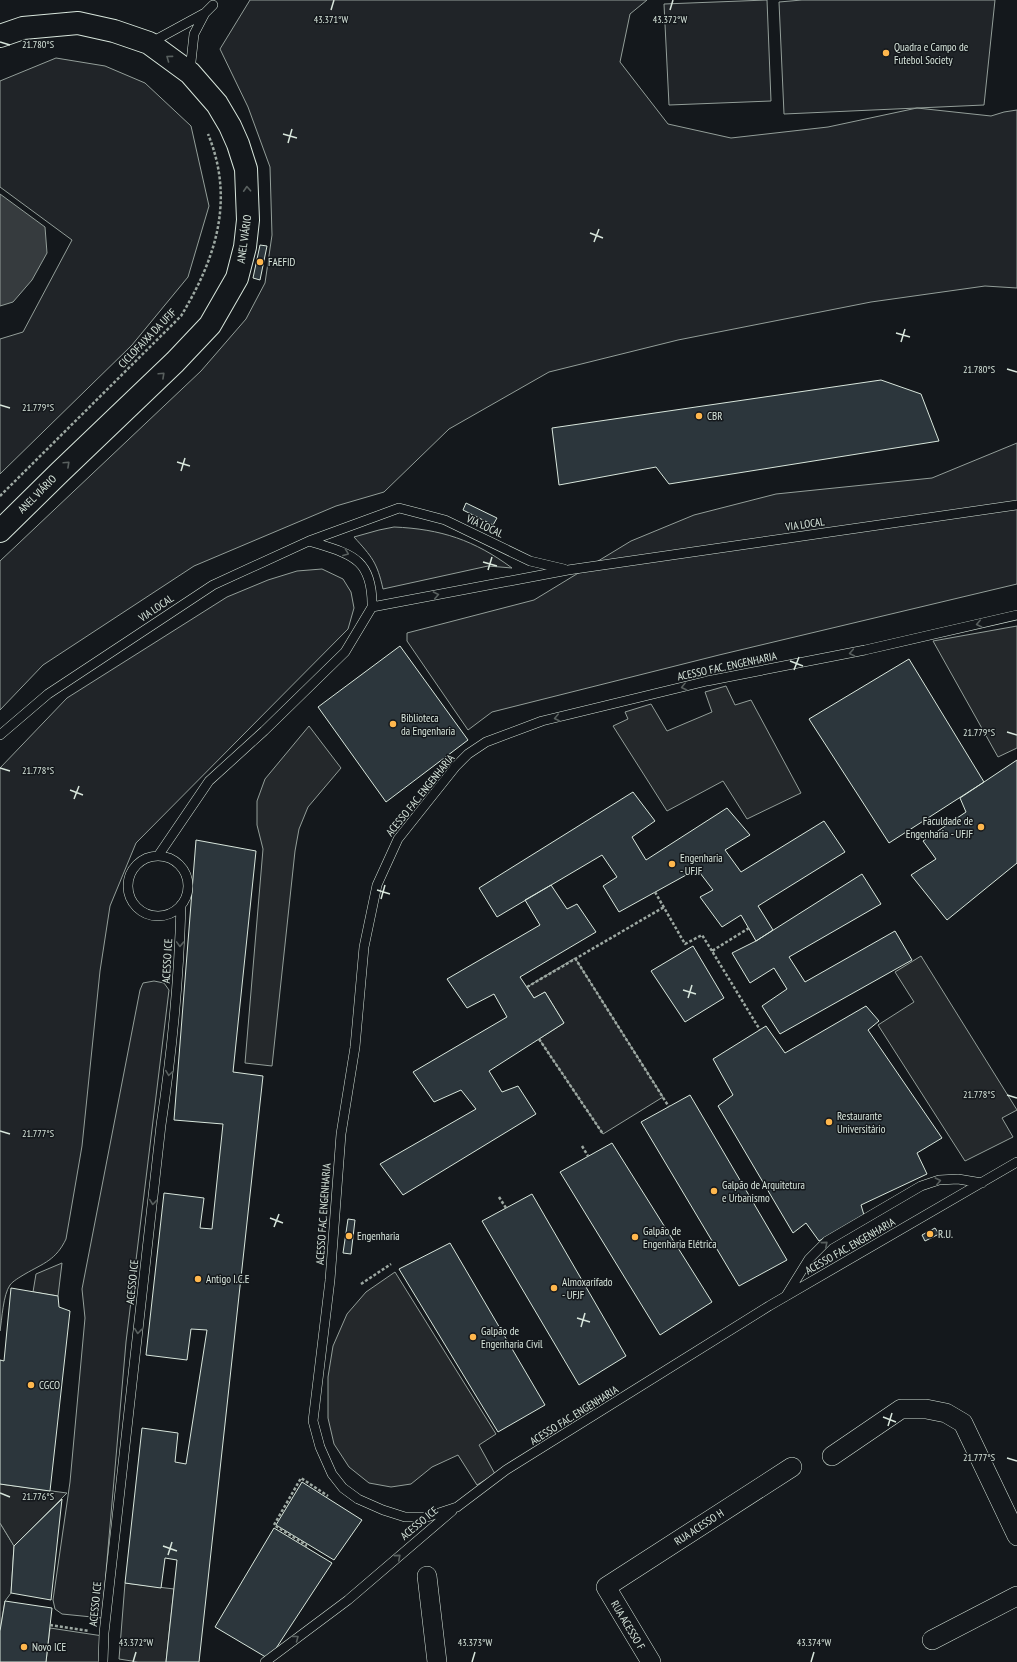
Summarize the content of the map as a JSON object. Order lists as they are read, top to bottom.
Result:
{
  "streets": {
    "main road": ["ANEL VIÁRIO"],
    "street": ["RUA ACESSO H", "RUA ACESSO F"],
    "lane": ["VIA LOCAL", "ACESSO FAC. ENGENHARIA", "ACESSO ICE"],
    "path": ["CICLOFAIXA DA UFJF"]
  },
  "crossings": [
    ["ACESSO FAC. ENGENHARIA", "ACESSO ICE"],
    ["RUA ACESSO H", "RUA ACESSO F"]
  ],
  "one_way": ["ANEL VIÁRIO", "ACESSO FAC. ENGENHARIA"],
  "places": [
    "Quadra e Campo de Futebol Society",
    "FAEFID",
    "CBR",
    "Biblioteca da Engenharia",
    "Faculdade de Engenharia - UFJF",
    "Engenharia - UFJF",
    "Restaurante Universitário",
    "Galpão de Arquitetura e Urbanismo",
    "R.U.",
    "Engenharia",
    "Galpão de Engenharia Elétrica",
    "Antigo I.C.E",
    "Almoxarifado - UFJF",
    "Galpão de Engenharia Civil",
    "CGCO",
    "Novo ICE"
  ],
  "coordinates": [
    "43.371°W",
    "43.372°W",
    "21.780°S",
    "21.779°S",
    "21.778°S",
    "21.777°S",
    "21.776°S",
    "43.373°W",
    "43.374°W"
  ]
}
